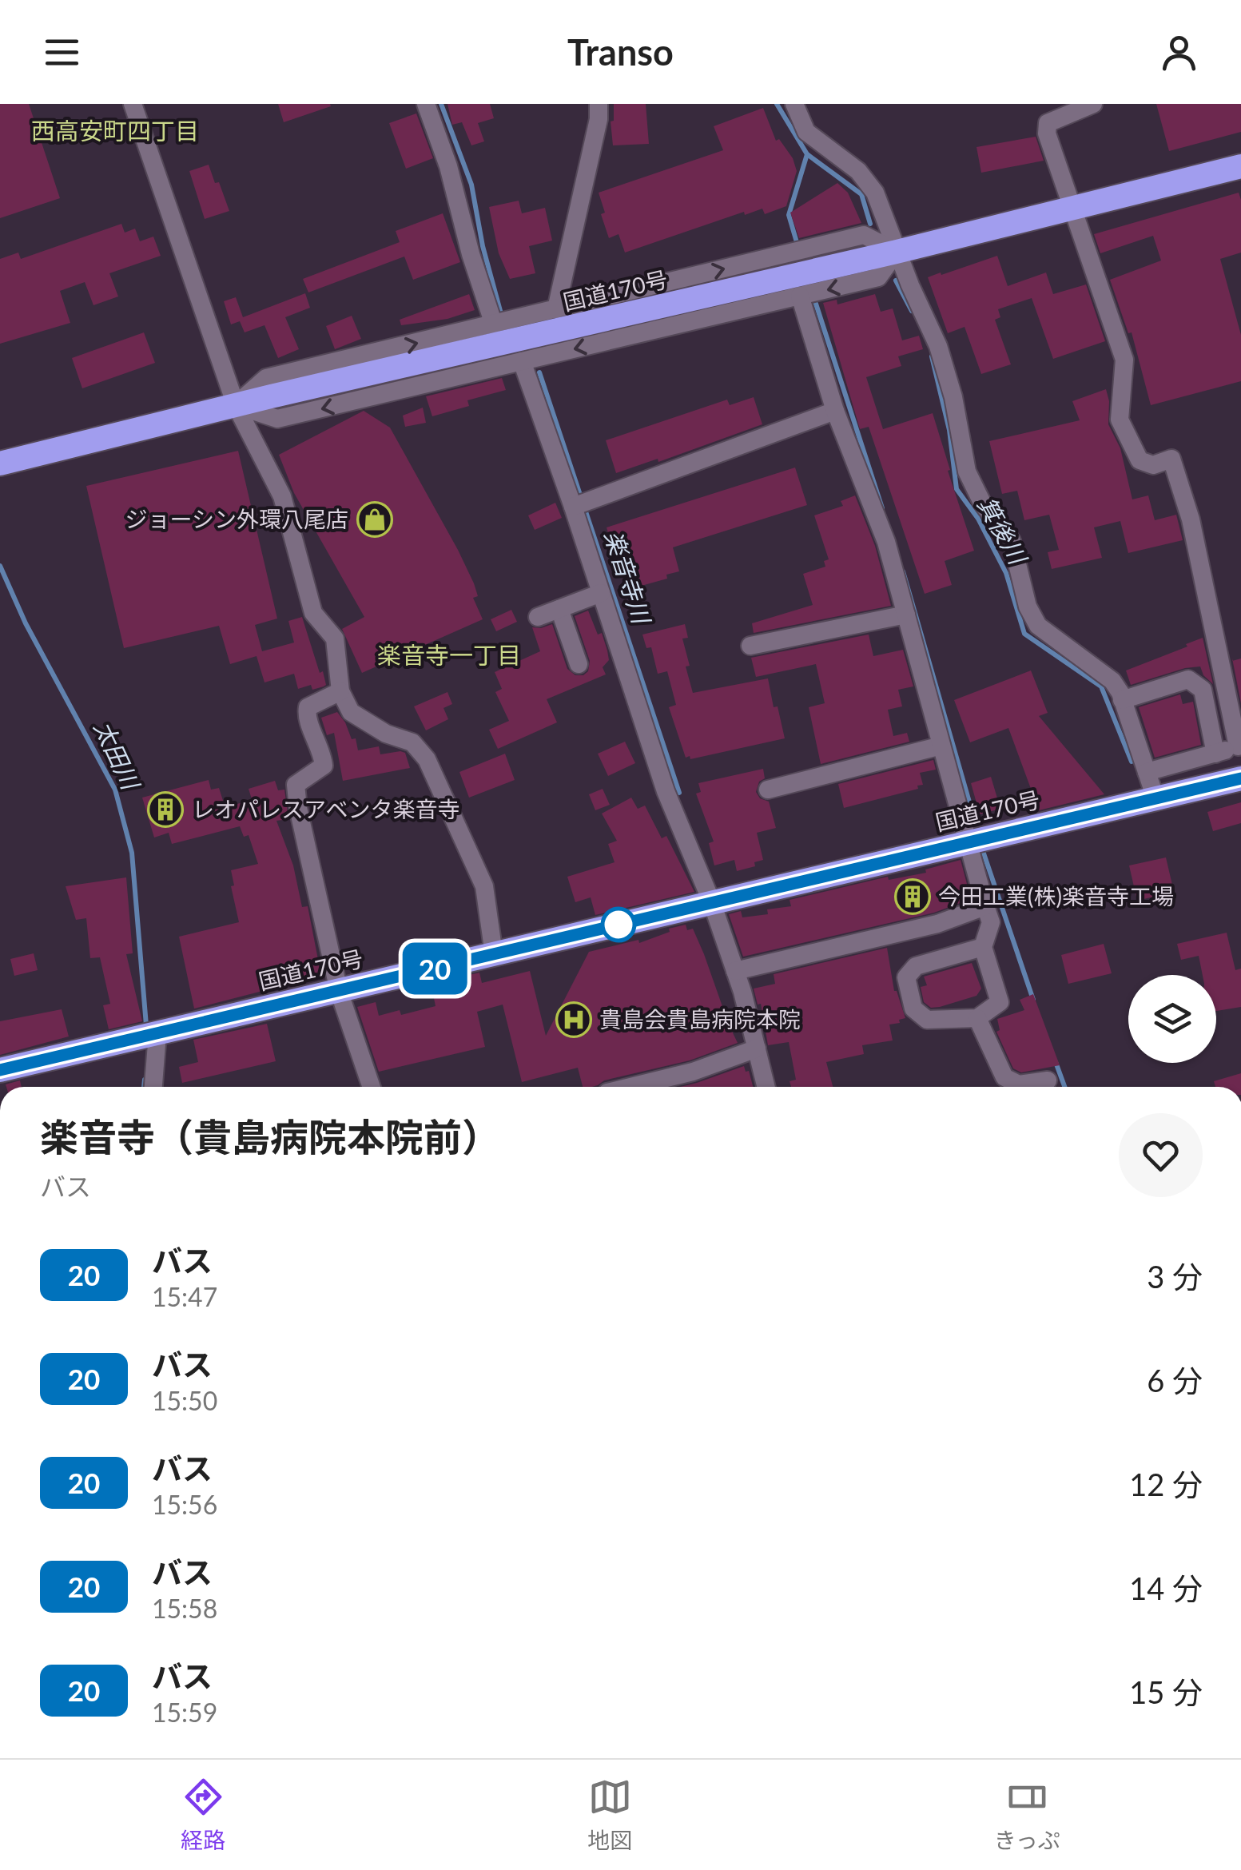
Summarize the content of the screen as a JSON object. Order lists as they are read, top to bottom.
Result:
{
  "streets": {
    "highway": ["国道170号"]
  },
  "districts": ["西高安町四丁目", "楽音寺一丁目"],
  "water": ["箕後川", "楽音寺川", "太田川"],
  "places": {
    "shop": ["ジョーシン外環八尾店"],
    "building": ["レオパレスアベンタ楽音寺", "今田工業(株)楽音寺工場"],
    "hospital": ["貴島会貴島病院本院"]
  },
  "lines": ["bus line 20"],
  "page": {
    "header": "Transo",
    "on_map": "20",
    "heading": ["楽音寺（貴島病院本院前）", "バス"],
    "list": [
      {
        "mark": "20",
        "name": "バス",
        "note": "15:47",
        "value": "3 分"
      },
      {
        "mark": "20",
        "name": "バス",
        "note": "15:50",
        "value": "6 分"
      },
      {
        "mark": "20",
        "name": "バス",
        "note": "15:56",
        "value": "12 分"
      },
      {
        "mark": "20",
        "name": "バス",
        "note": "15:58",
        "value": "14 分"
      },
      {
        "mark": "20",
        "name": "バス",
        "note": "15:59",
        "value": "15 分"
      }
    ],
    "tabs": ["経路", "地図", "きっぷ"]
  }
}
